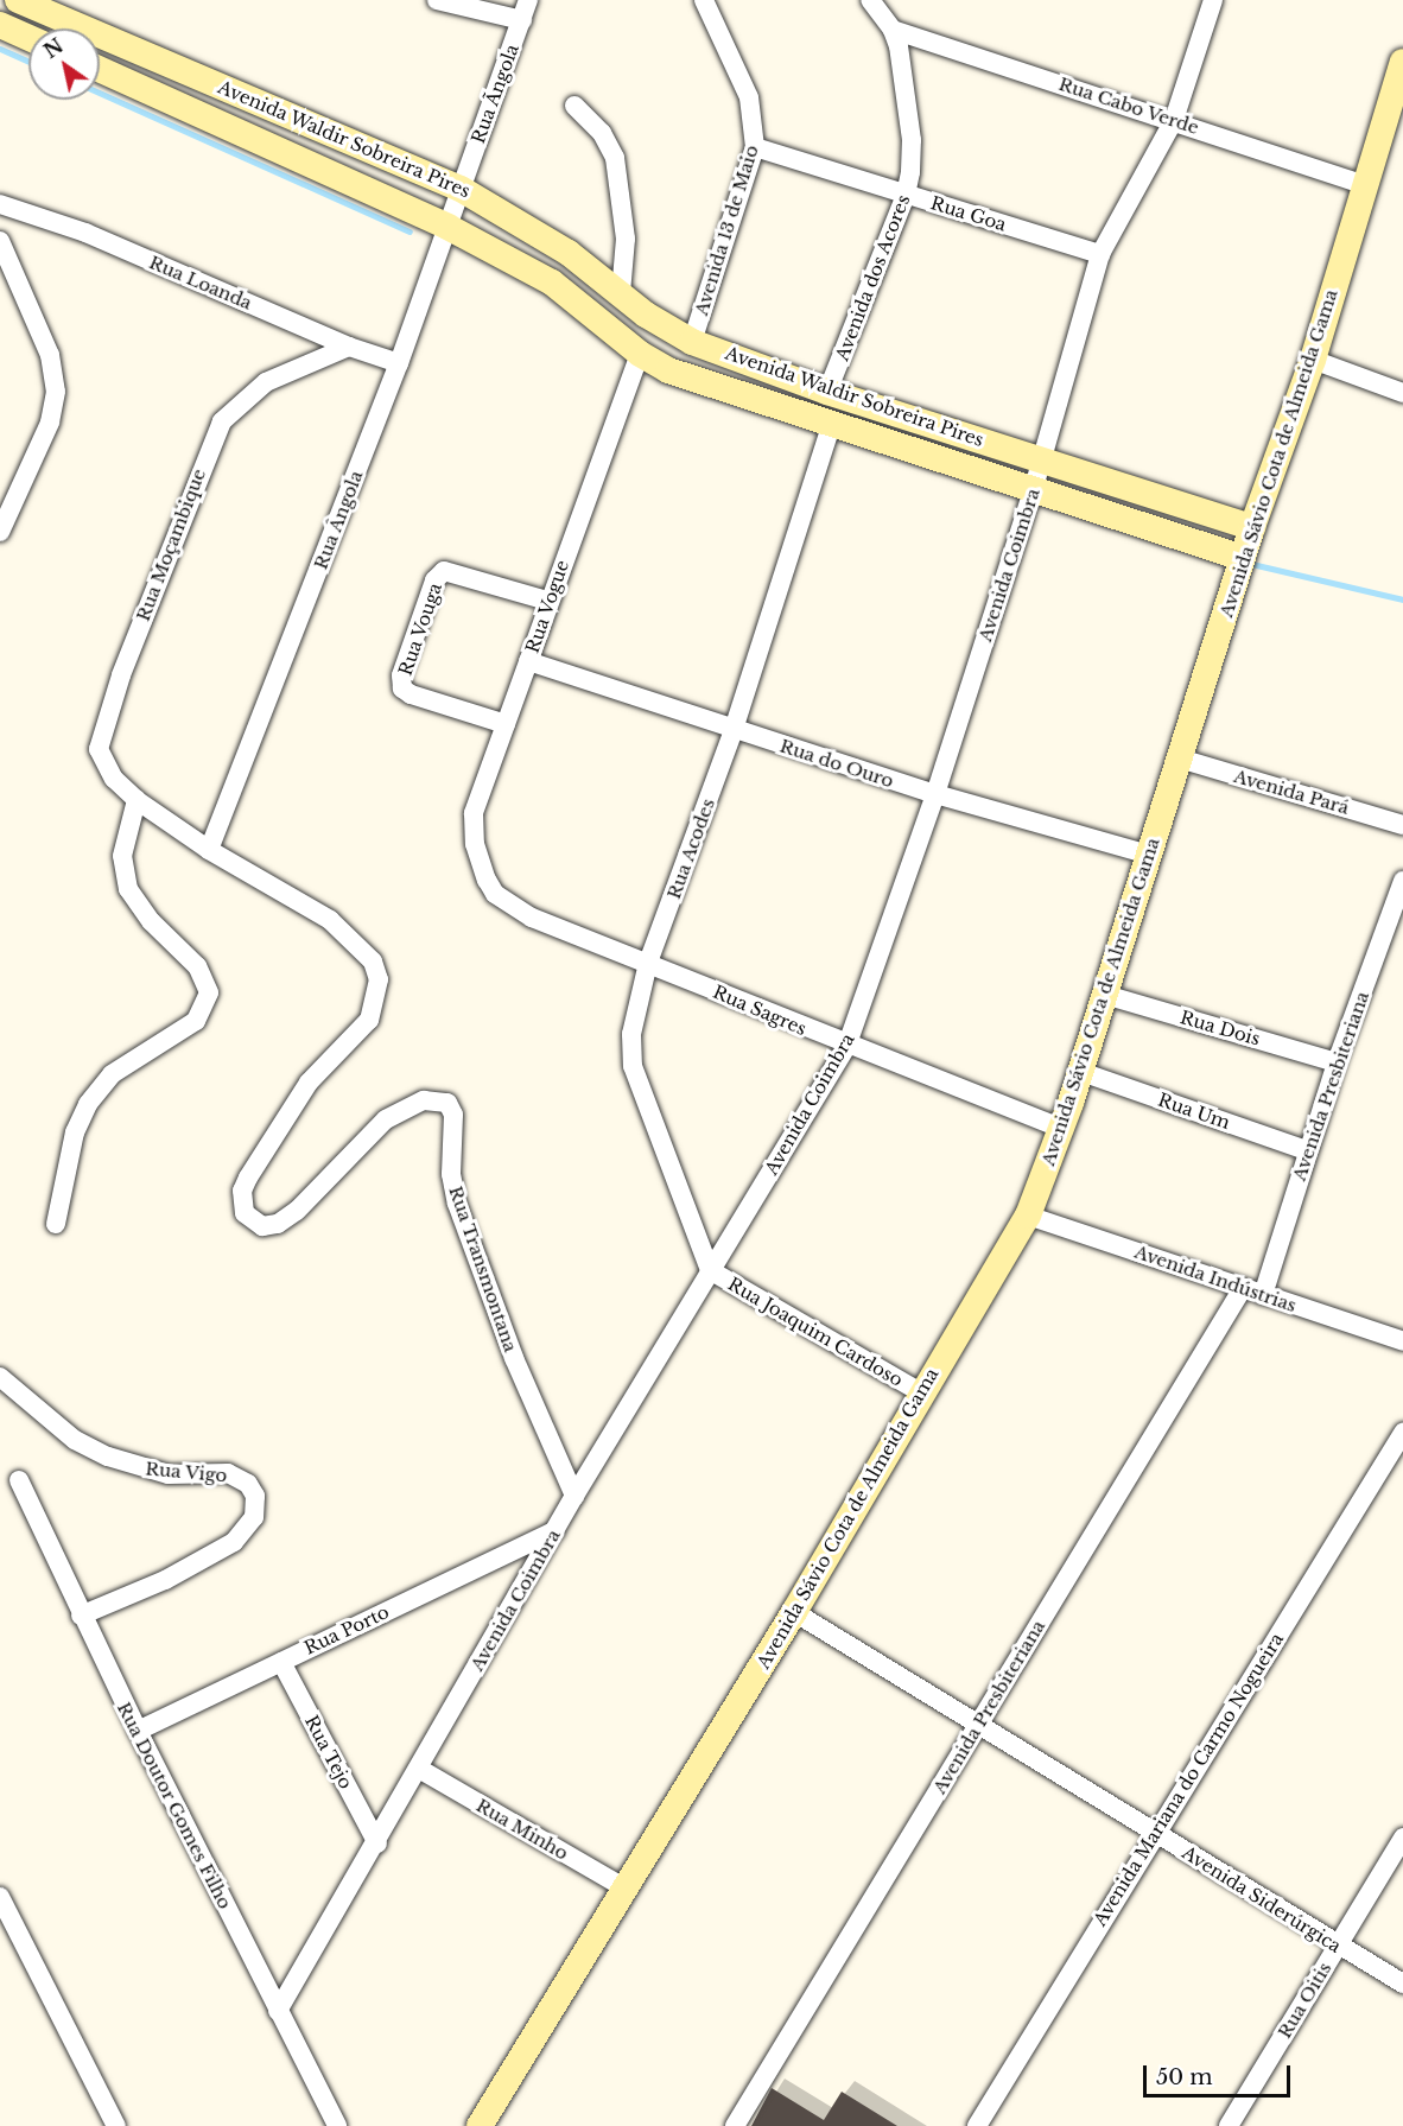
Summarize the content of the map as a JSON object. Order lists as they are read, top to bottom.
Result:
{
  "streets": {
    "street": [
      "Rua Ãngola",
      "Rua Cabo Verde",
      "Avenida Waldir Sobreira Pires",
      "Rua Goa",
      "Avenida 13 de Maio",
      "Avenida dos Acores",
      "Rua Loanda",
      "Avenida Sávio Cota de Almeida Gama",
      "Rua Ângola",
      "Rua Moçambique",
      "Avenida Coimbra",
      "Rua Vogue",
      "Rua Vouga",
      "Rua do Ouro",
      "Avenida Pará",
      "Rua Acodes",
      "Rua Sagres",
      "Rua Dois",
      "Avenida Presbiteriana",
      "Rua Um",
      "Rua Transmontana",
      "Avenida Indústrias",
      "Rua Joaquim Cardoso",
      "Rua Vigo",
      "Rua Porto",
      "Rua Tejo",
      "Avenida Mariana do Carmo Nogueira",
      "Rua Doutor Gomes Filho",
      "Rua Minho",
      "Avenida Siderúrgica",
      "Rua Oitis"
    ]
  },
  "crossings": [
    ["Rua Ãngola", "Avenida Waldir Sobreira Pires"],
    ["Rua Ãngola", "Rua Ângola"],
    ["Rua Cabo Verde", "Avenida dos Acores"],
    ["Rua Cabo Verde", "Avenida Sávio Cota de Almeida Gama"],
    ["Rua Cabo Verde", "Avenida Coimbra"],
    ["Avenida Waldir Sobreira Pires", "Avenida 13 de Maio"],
    ["Avenida Waldir Sobreira Pires", "Avenida dos Acores"],
    ["Avenida Waldir Sobreira Pires", "Avenida Sávio Cota de Almeida Gama"],
    ["Avenida Waldir Sobreira Pires", "Rua Ângola"],
    ["Avenida Waldir Sobreira Pires", "Avenida Coimbra"],
    ["Avenida Waldir Sobreira Pires", "Rua Vogue"],
    ["Avenida Waldir Sobreira Pires", "Rua Acodes"],
    ["Rua Goa", "Avenida 13 de Maio"],
    ["Rua Goa", "Avenida dos Acores"],
    ["Rua Goa", "Avenida Coimbra"],
    ["Rua Loanda", "Rua Ângola"],
    ["Rua Loanda", "Rua Moçambique"],
    ["Avenida Sávio Cota de Almeida Gama", "Rua do Ouro"],
    ["Avenida Sávio Cota de Almeida Gama", "Avenida Pará"],
    ["Avenida Sávio Cota de Almeida Gama", "Rua Sagres"],
    ["Avenida Sávio Cota de Almeida Gama", "Rua Dois"],
    ["Avenida Sávio Cota de Almeida Gama", "Rua Um"],
    ["Avenida Sávio Cota de Almeida Gama", "Avenida Indústrias"],
    ["Avenida Sávio Cota de Almeida Gama", "Rua Joaquim Cardoso"],
    ["Avenida Sávio Cota de Almeida Gama", "Rua Minho"],
    ["Avenida Sávio Cota de Almeida Gama", "Avenida Siderúrgica"],
    ["Rua Ângola", "Rua Moçambique"],
    ["Rua Ângola", "Rua Transmontana"],
    ["Rua Moçambique", "Rua Transmontana"],
    ["Avenida Coimbra", "Rua do Ouro"],
    ["Avenida Coimbra", "Rua Acodes"],
    ["Avenida Coimbra", "Rua Sagres"],
    ["Avenida Coimbra", "Rua Transmontana"],
    ["Avenida Coimbra", "Rua Joaquim Cardoso"],
    ["Avenida Coimbra", "Rua Porto"],
    ["Avenida Coimbra", "Rua Tejo"],
    ["Avenida Coimbra", "Rua Doutor Gomes Filho"],
    ["Avenida Coimbra", "Rua Minho"],
    ["Rua Vogue", "Rua Vouga"],
    ["Rua Vogue", "Rua do Ouro"],
    ["Rua Vogue", "Rua Sagres"],
    ["Rua do Ouro", "Rua Acodes"],
    ["Rua Acodes", "Rua Sagres"],
    ["Rua Acodes", "Rua Joaquim Cardoso"],
    ["Rua Dois", "Avenida Presbiteriana"],
    ["Avenida Presbiteriana", "Rua Um"],
    ["Avenida Presbiteriana", "Avenida Indústrias"],
    ["Avenida Presbiteriana", "Avenida Siderúrgica"],
    ["Rua Vigo", "Rua Doutor Gomes Filho"],
    ["Rua Porto", "Rua Tejo"],
    ["Rua Porto", "Rua Doutor Gomes Filho"],
    ["Avenida Mariana do Carmo Nogueira", "Avenida Siderúrgica"],
    ["Avenida Siderúrgica", "Rua Oitis"]
  ],
  "scale_bar": "50 m",
  "north": "top left"
}
